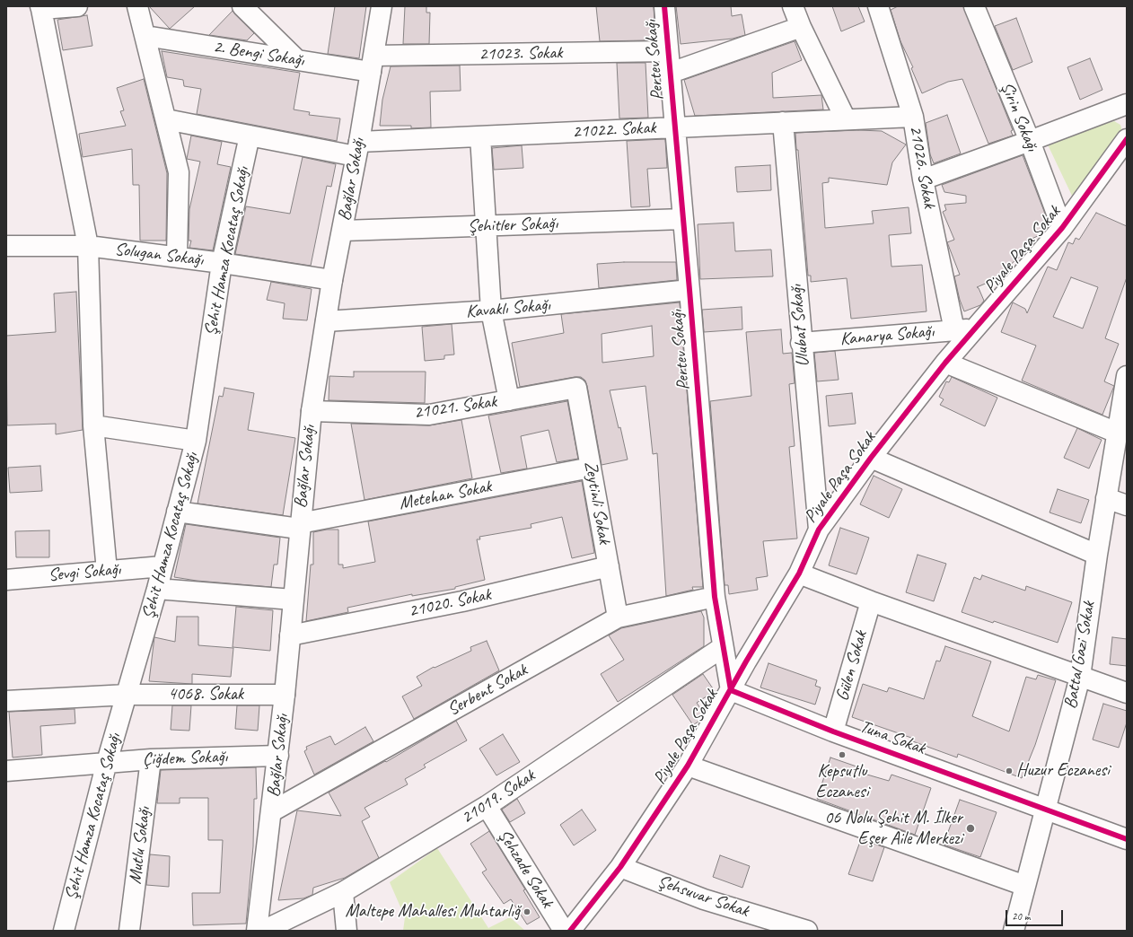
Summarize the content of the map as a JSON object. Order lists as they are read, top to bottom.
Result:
{
  "streets": {
    "street": [
      "2. Bengi Sokağı",
      "21023. Sokak",
      "Pertev Sokağı",
      "Şirin Sokağı",
      "21022. Sokak",
      "21026. Sokak",
      "Bağlar Sokağı",
      "Şehitler Sokağı",
      "Piyale Paşa Sokak",
      "Şehit Hamza Kocataş Sokağı",
      "Solugan Sokağı",
      "Kavaklı Sokağı",
      "Ulubat Sokağı",
      "Kanarya Sokağı",
      "21021. Sokak",
      "Metehan Sokak",
      "Zeytinli Sokak",
      "Sevgi Sokağı",
      "21020. Sokak",
      "Battal Gazi Sokak",
      "Gülen Sokak",
      "Serbent Sokak",
      "4068. Sokak",
      "Tuna Sokak",
      "Çiğdem Sokağı",
      "21019. Sokak",
      "Mutlu Sokağı",
      "Şehzade Sokak",
      "Şehsuvar Sokak"
    ]
  },
  "crossings": [
    ["2. Bengi Sokağı", "21023. Sokak"],
    ["2. Bengi Sokağı", "Bağlar Sokağı"],
    ["21023. Sokak", "Pertev Sokağı"],
    ["21023. Sokak", "Bağlar Sokağı"],
    ["Pertev Sokağı", "21022. Sokak"],
    ["Pertev Sokağı", "Şehitler Sokağı"],
    ["Pertev Sokağı", "Piyale Paşa Sokak"],
    ["Pertev Sokağı", "Kavaklı Sokağı"],
    ["Pertev Sokağı", "Serbent Sokak"],
    ["Pertev Sokağı", "Tuna Sokak"],
    ["Pertev Sokağı", "21019. Sokak"],
    ["Şirin Sokağı", "Piyale Paşa Sokak"],
    ["21022. Sokak", "21026. Sokak"],
    ["21022. Sokak", "Bağlar Sokağı"],
    ["21022. Sokak", "Şehit Hamza Kocataş Sokağı"],
    ["21022. Sokak", "Ulubat Sokağı"],
    ["21026. Sokak", "Kanarya Sokağı"],
    ["Bağlar Sokağı", "Şehitler Sokağı"],
    ["Bağlar Sokağı", "Solugan Sokağı"],
    ["Bağlar Sokağı", "Kavaklı Sokağı"],
    ["Bağlar Sokağı", "21021. Sokak"],
    ["Bağlar Sokağı", "Metehan Sokak"],
    ["Bağlar Sokağı", "21020. Sokak"],
    ["Bağlar Sokağı", "Serbent Sokak"],
    ["Bağlar Sokağı", "4068. Sokak"],
    ["Bağlar Sokağı", "Çiğdem Sokağı"],
    ["Piyale Paşa Sokak", "Ulubat Sokağı"],
    ["Piyale Paşa Sokak", "Kanarya Sokağı"],
    ["Piyale Paşa Sokak", "Tuna Sokak"],
    ["Piyale Paşa Sokak", "Şehsuvar Sokak"],
    ["Şehit Hamza Kocataş Sokağı", "Solugan Sokağı"],
    ["Şehit Hamza Kocataş Sokağı", "Metehan Sokak"],
    ["Şehit Hamza Kocataş Sokağı", "Sevgi Sokağı"],
    ["Şehit Hamza Kocataş Sokağı", "4068. Sokak"],
    ["Şehit Hamza Kocataş Sokağı", "Çiğdem Sokağı"],
    ["Ulubat Sokağı", "Kanarya Sokağı"],
    ["21021. Sokak", "Zeytinli Sokak"],
    ["Metehan Sokak", "Zeytinli Sokak"],
    ["Zeytinli Sokak", "21020. Sokak"],
    ["Zeytinli Sokak", "Serbent Sokak"],
    ["Battal Gazi Sokak", "Tuna Sokak"],
    ["Gülen Sokak", "Tuna Sokak"],
    ["Çiğdem Sokağı", "Mutlu Sokağı"],
    ["21019. Sokak", "Şehzade Sokak"]
  ],
  "places": [
    "Kepsutlu Eczanesi",
    "Huzur Eczanesi",
    "06 Nolu Şehit M. İlker Eşer Aile Merkezi",
    "Maltepe Mahallesi Muhtarlığ"
  ],
  "scale_bar": "20 m"
}
